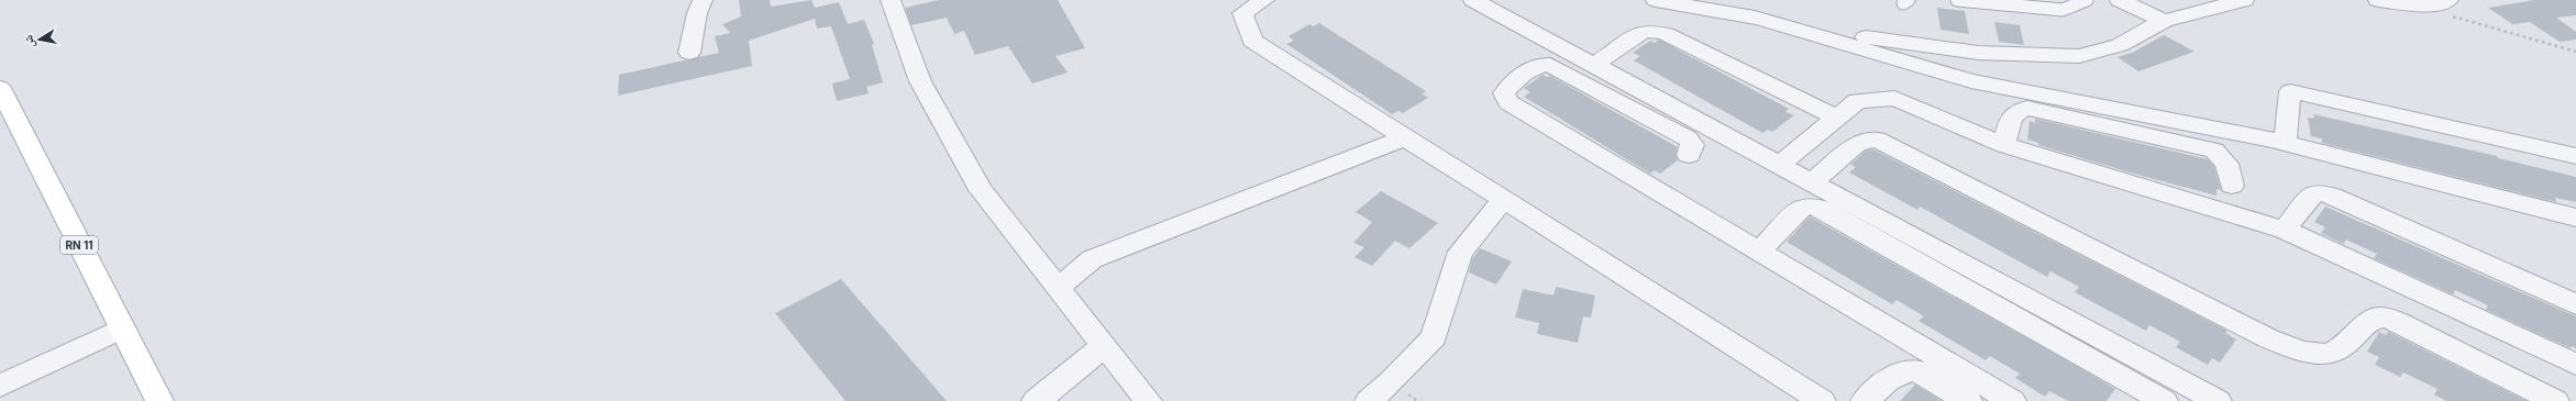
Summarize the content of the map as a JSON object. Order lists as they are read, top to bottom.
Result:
{
  "streets": {
    "main road": ["RN 11"]
  },
  "north": "left"
}
